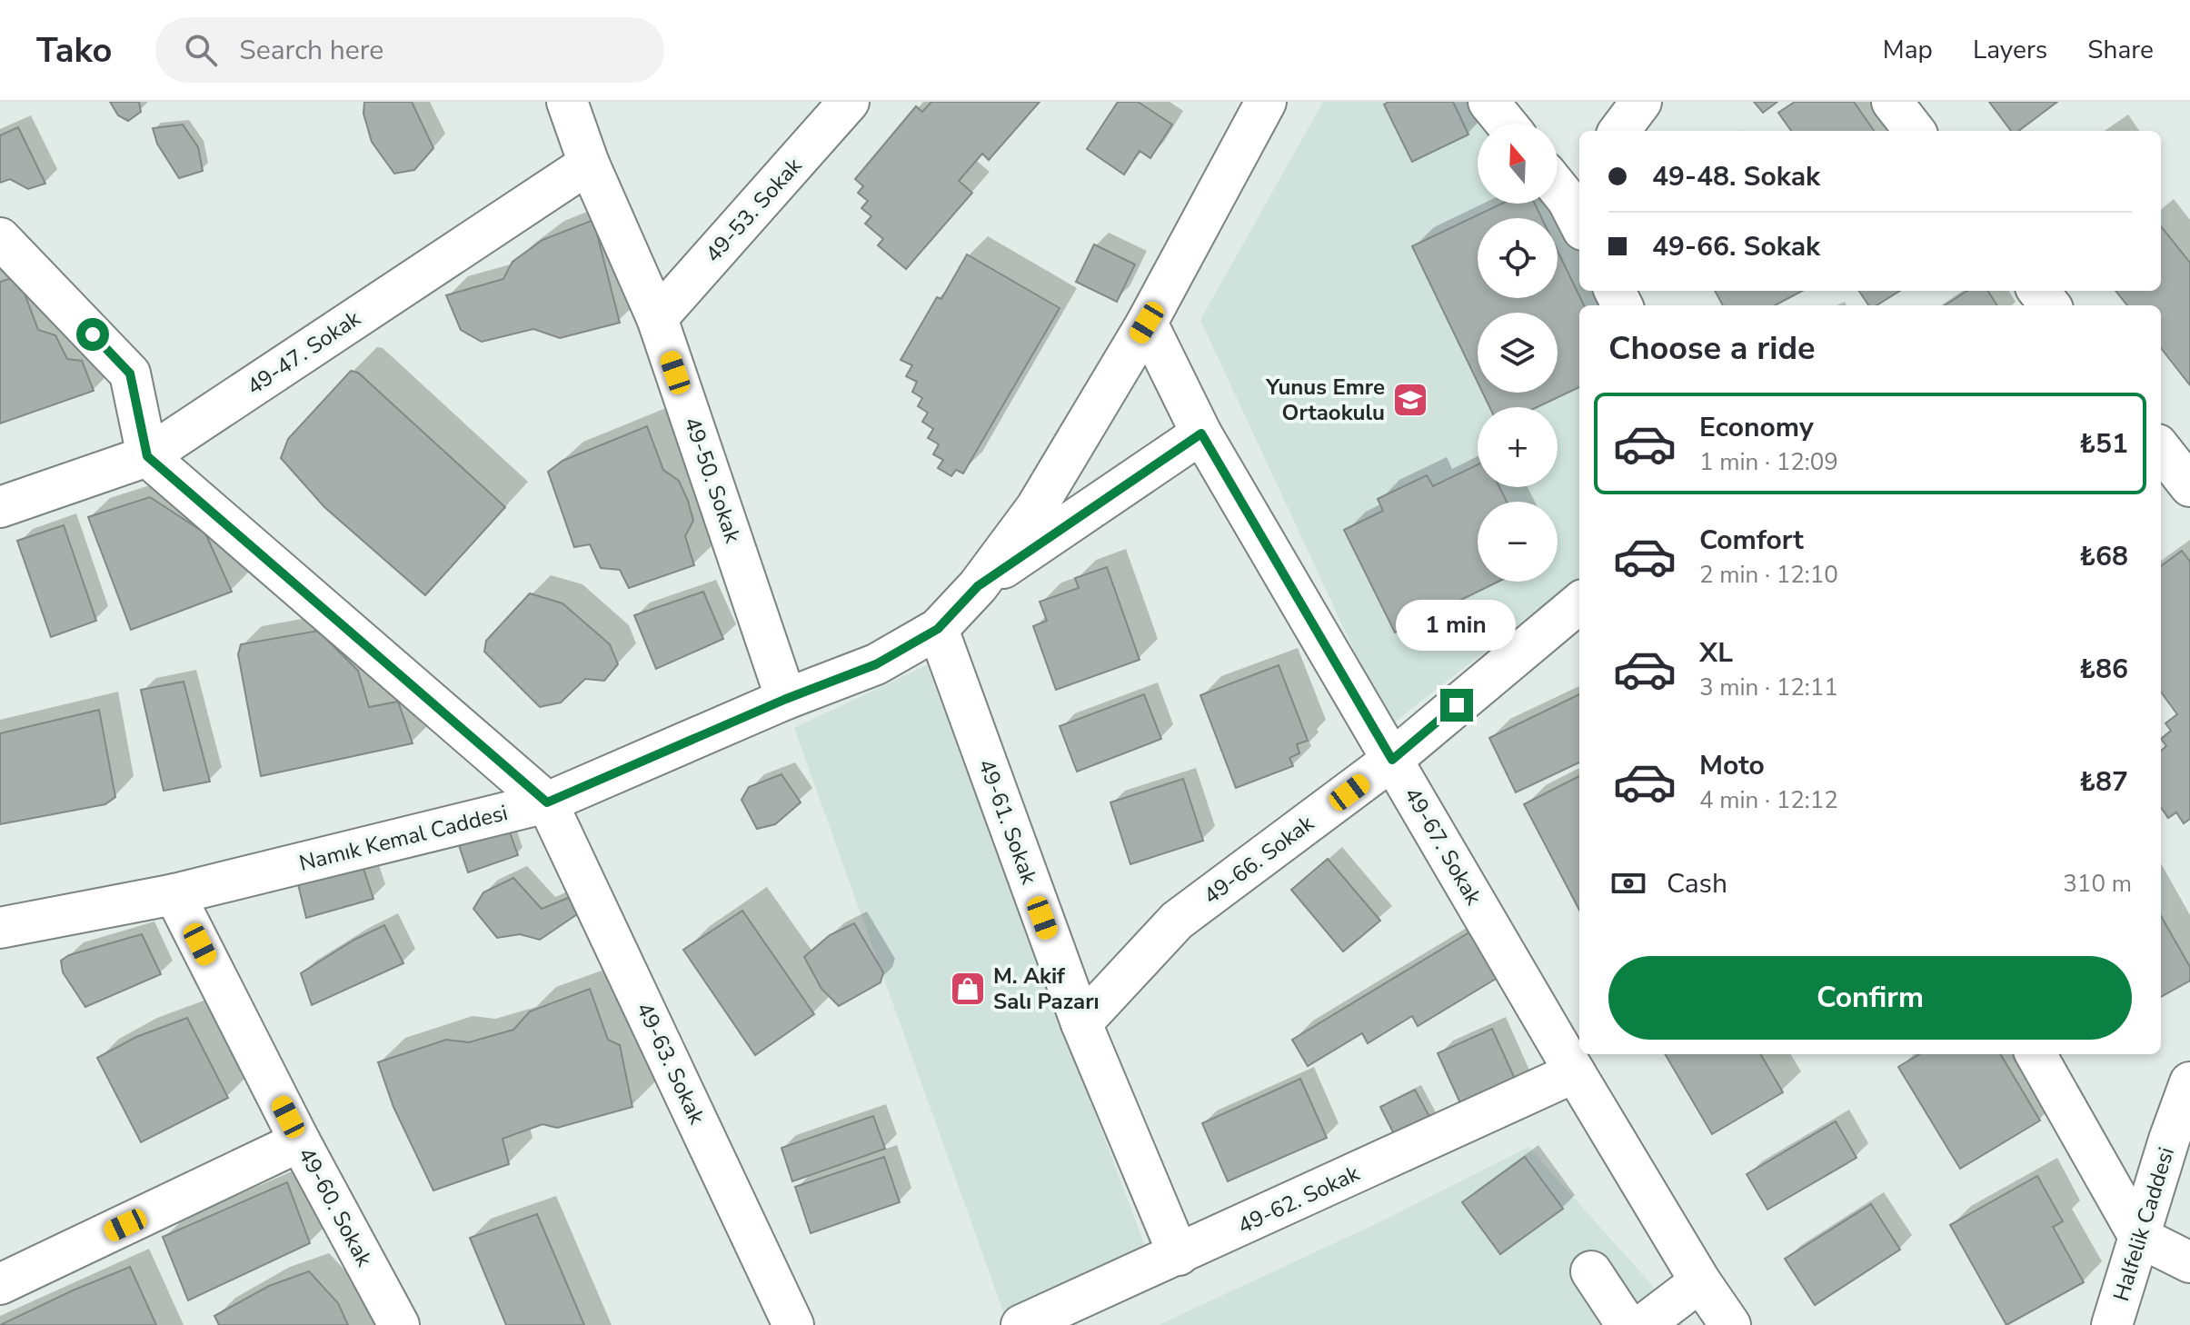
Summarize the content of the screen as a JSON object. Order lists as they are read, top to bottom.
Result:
{
  "streets": {
    "street": [
      "49-53. Sokak",
      "49-47. Sokak",
      "49-50. Sokak",
      "49-61. Sokak",
      "Namık Kemal Caddesi",
      "49-67. Sokak",
      "49-66. Sokak",
      "49-63. Sokak",
      "49-62. Sokak",
      "49-60. Sokak",
      "Halfelik Caddesi"
    ]
  },
  "crossings": [
    ["49-53. Sokak", "49-50. Sokak"],
    ["49-47. Sokak", "49-50. Sokak"],
    ["49-50. Sokak", "Namık Kemal Caddesi"],
    ["49-61. Sokak", "Namık Kemal Caddesi"],
    ["49-61. Sokak", "49-66. Sokak"],
    ["49-61. Sokak", "49-62. Sokak"],
    ["Namık Kemal Caddesi", "49-67. Sokak"],
    ["Namık Kemal Caddesi", "49-63. Sokak"],
    ["Namık Kemal Caddesi", "49-60. Sokak"],
    ["49-67. Sokak", "49-66. Sokak"],
    ["49-67. Sokak", "49-62. Sokak"]
  ],
  "places": {
    "school or university": ["Yunus Emre Ortaokulu"],
    "shop": ["M. Akif Salı Pazarı"]
  },
  "north": "top",
  "page": {
    "header": "Tako",
    "search": "Search here",
    "nav": ["Map", "Layers", "Share"],
    "map_buttons": ["+", "−"],
    "banner": ["49-48. Sokak", "49-66. Sokak"],
    "heading": "Choose a ride",
    "list": [
      {
        "name": "Economy",
        "note": "1 min · 12:09",
        "value": "₺51"
      },
      {
        "name": "Comfort",
        "note": "2 min · 12:10",
        "value": "₺68"
      },
      {
        "name": "XL",
        "note": "3 min · 12:11",
        "value": "₺86"
      },
      {
        "name": "Moto",
        "note": "4 min · 12:12",
        "value": "₺87"
      }
    ],
    "bubble": "1 min",
    "pay": ["Cash", "310 m"],
    "buttons": "Confirm"
  }
}
